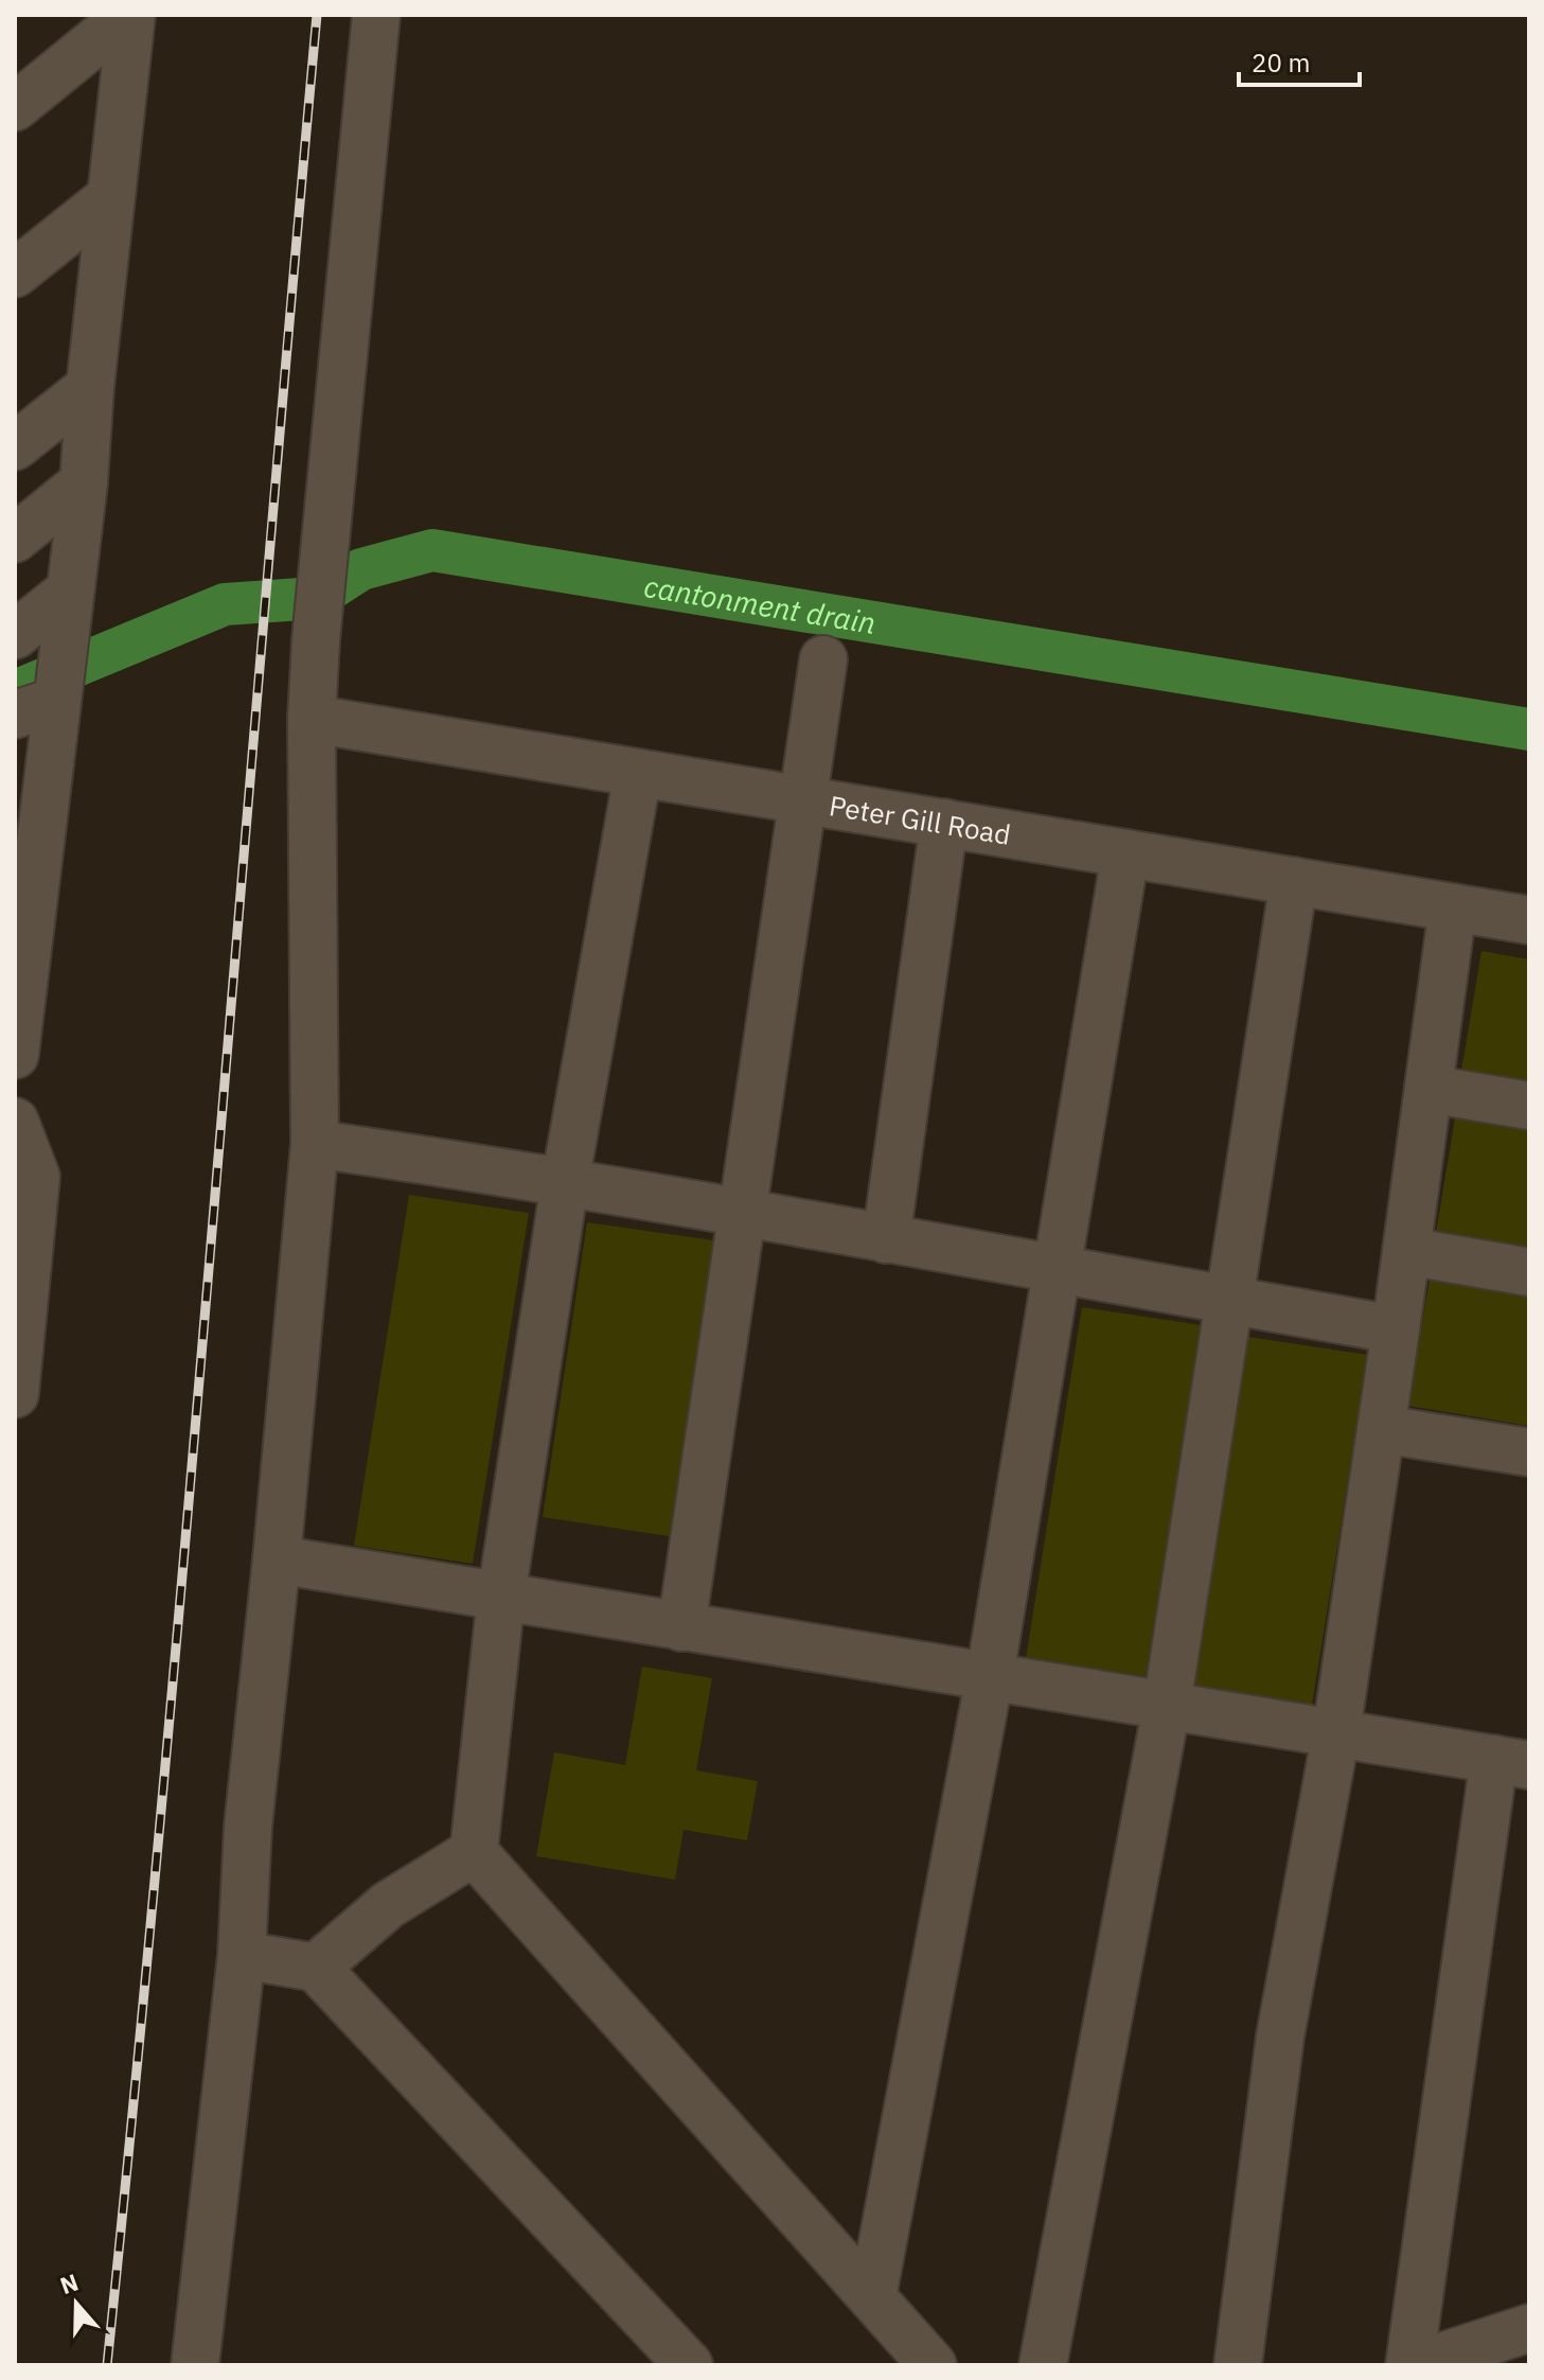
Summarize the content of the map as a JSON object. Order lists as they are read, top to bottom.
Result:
{
  "streets": {
    "street": ["Peter Gill Road"]
  },
  "water": ["cantonment drain"],
  "scale_bar": "20 m",
  "north": "top"
}
